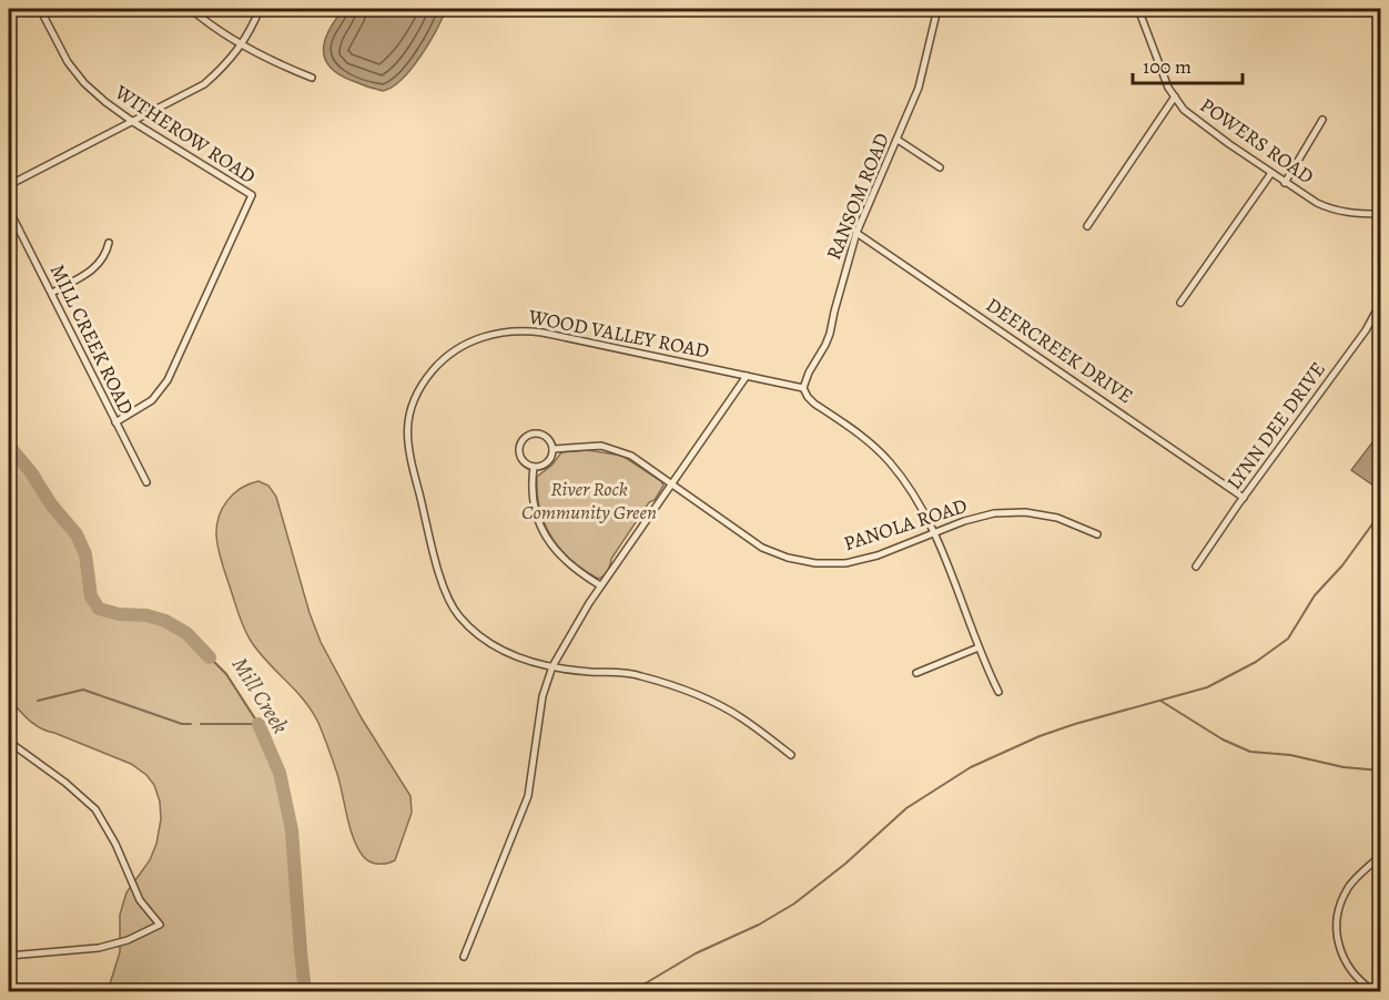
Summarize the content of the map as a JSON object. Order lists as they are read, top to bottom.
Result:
{
  "streets": {
    "street": [
      "WITHEROW ROAD",
      "POWERS ROAD",
      "RANSOM ROAD",
      "WOOD VALLEY ROAD",
      "MILL CREEK ROAD",
      "DEERCREEK DRIVE",
      "LYNN DEE DRIVE",
      "PANOLA ROAD"
    ]
  },
  "crossings": [
    ["WITHEROW ROAD", "MILL CREEK ROAD"],
    ["RANSOM ROAD", "WOOD VALLEY ROAD"],
    ["RANSOM ROAD", "DEERCREEK DRIVE"],
    ["WOOD VALLEY ROAD", "PANOLA ROAD"],
    ["DEERCREEK DRIVE", "LYNN DEE DRIVE"]
  ],
  "water": ["Mill Creek"],
  "parks": ["River Rock Community Green"],
  "scale_bar": "100 m"
}
